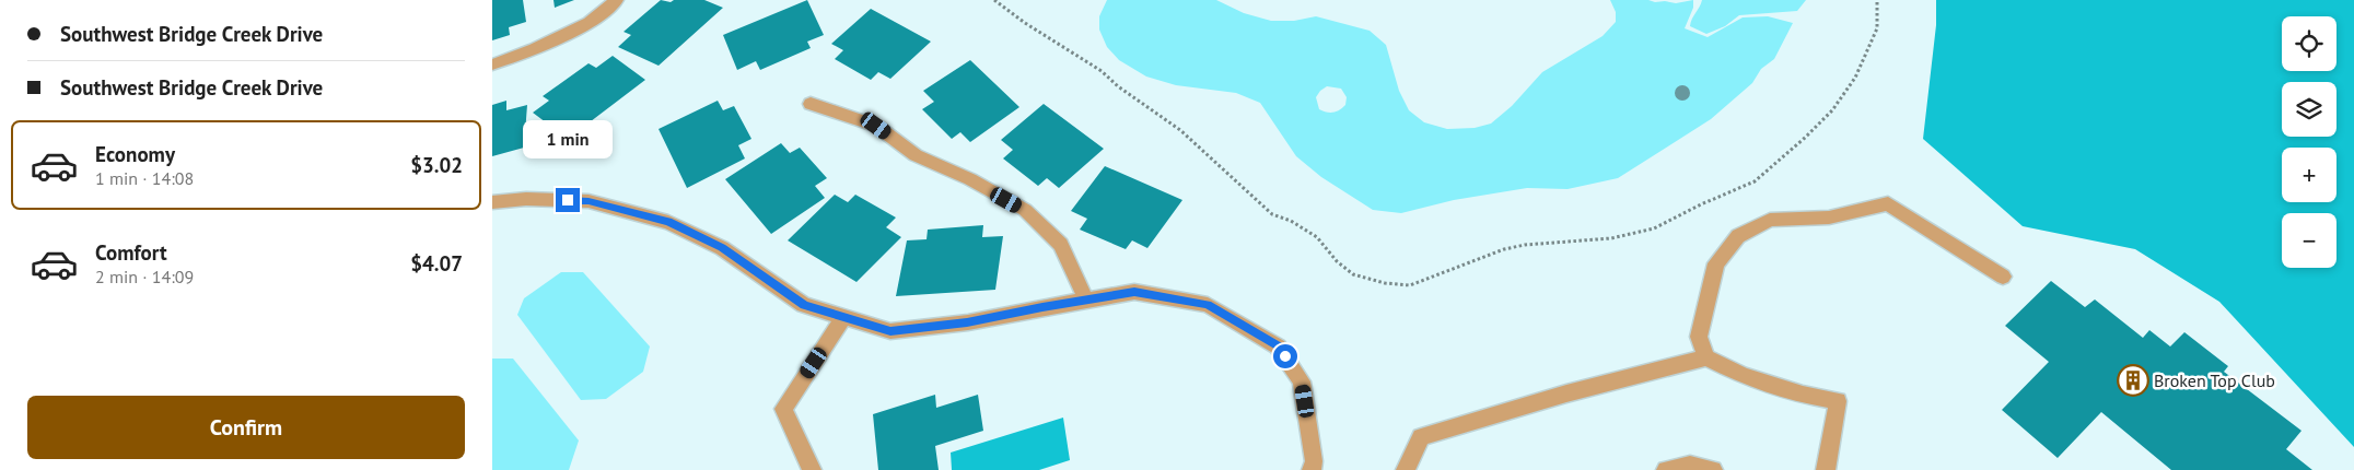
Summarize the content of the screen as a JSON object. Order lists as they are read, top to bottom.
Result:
{
  "places": {
    "building": ["Broken Top Club"]
  },
  "page": {
    "banner": ["Southwest Bridge Creek Drive", "Southwest Bridge Creek Drive"],
    "map_buttons": ["+", "−"],
    "list": [
      {
        "name": "Economy",
        "note": "1 min · 14:08",
        "value": "$3.02"
      },
      {
        "name": "Comfort",
        "note": "2 min · 14:09",
        "value": "$4.07"
      }
    ],
    "bubble": "1 min",
    "buttons": "Confirm"
  }
}
